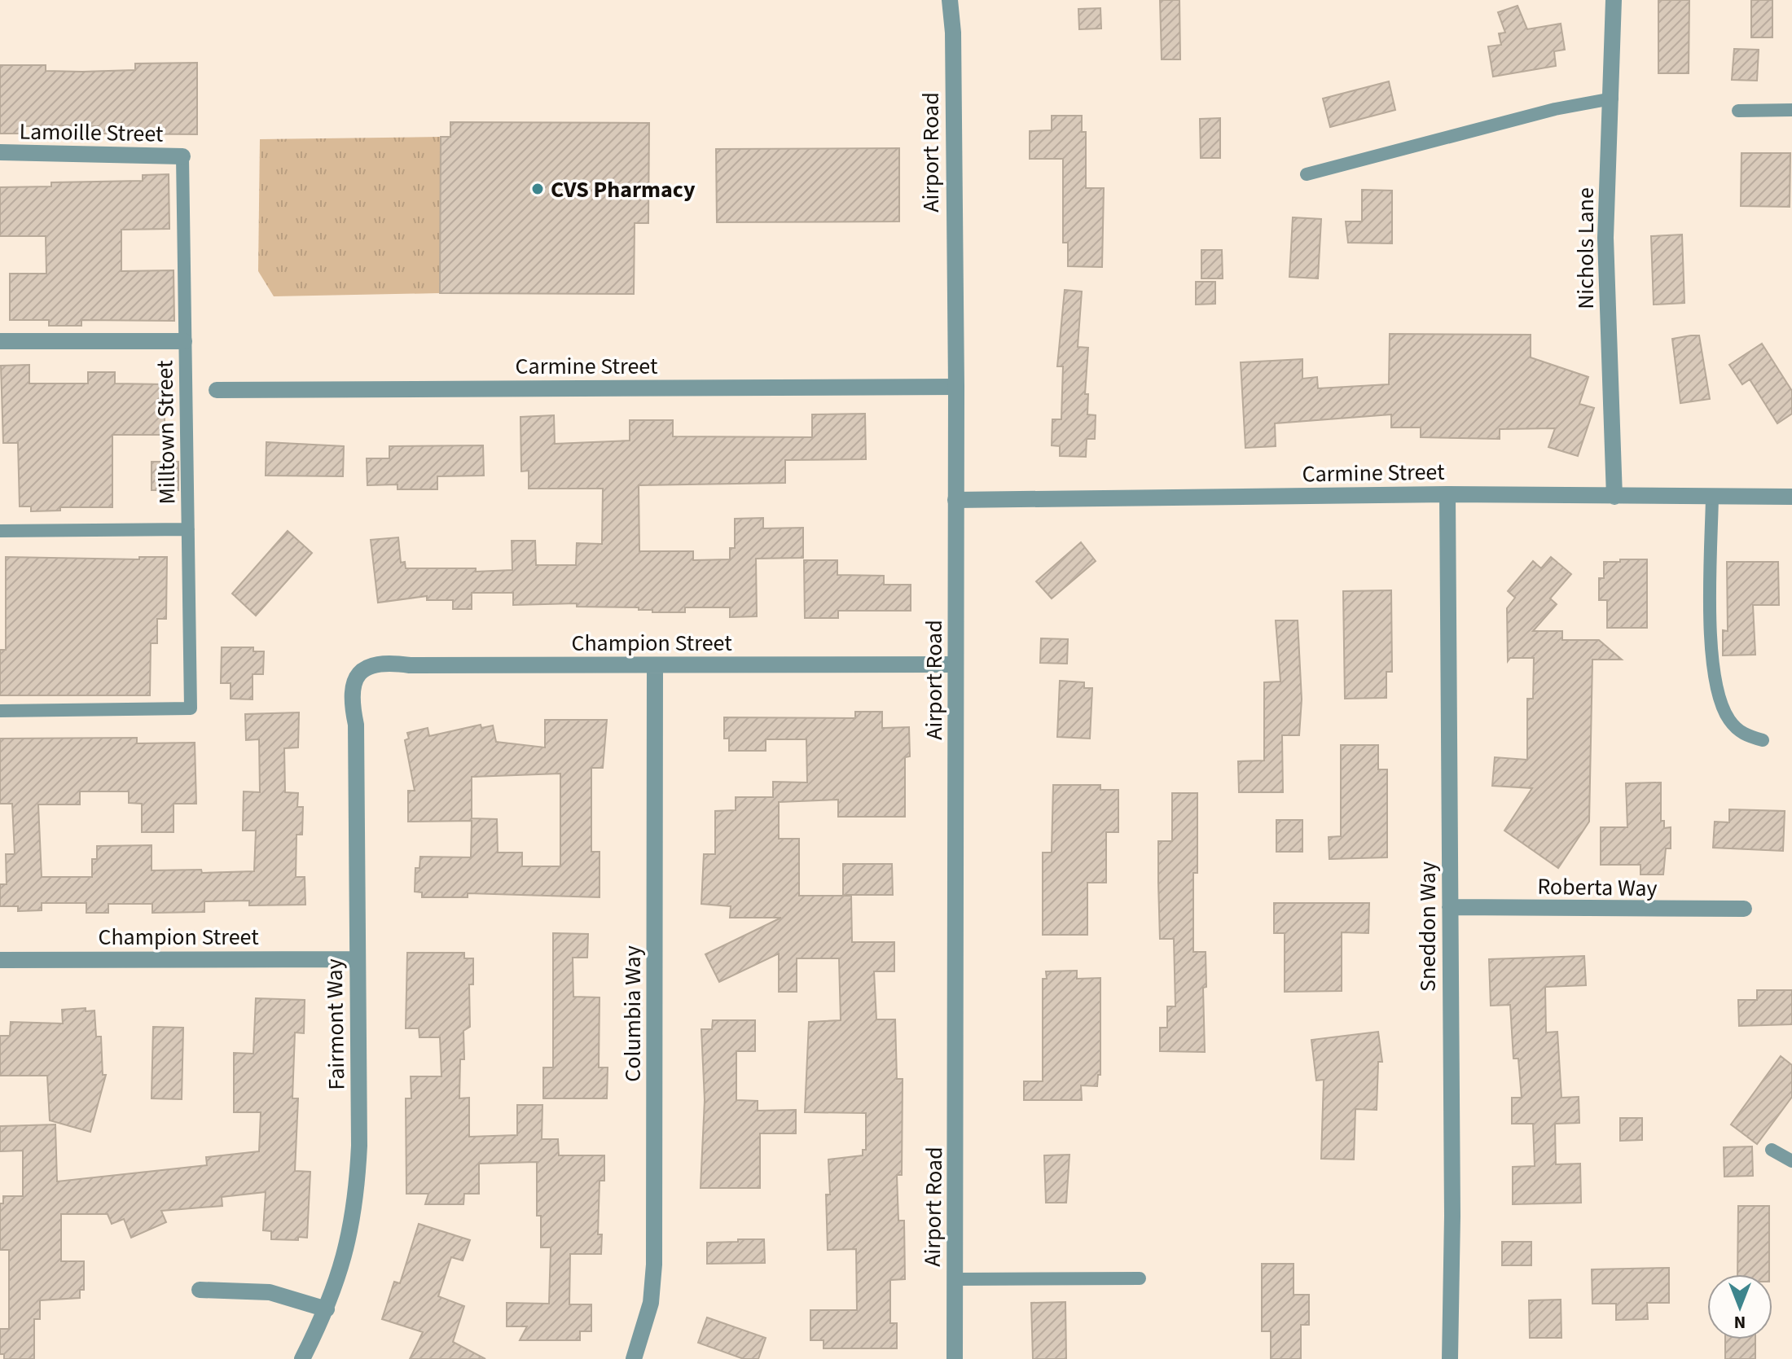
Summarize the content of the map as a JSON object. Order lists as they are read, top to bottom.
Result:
{
  "streets": {
    "street": [
      "Lamoille Street",
      "Airport Road",
      "Nichols Lane",
      "Carmine Street",
      "Champion Street",
      "Roberta Way",
      "Sneddon Way",
      "Columbia Way",
      "Fairmont Way"
    ],
    "lane": ["Milltown Street"]
  },
  "crossings": [
    ["Lamoille Street", "Milltown Street"],
    ["Airport Road", "Carmine Street"],
    ["Airport Road", "Champion Street"],
    ["Nichols Lane", "Carmine Street"],
    ["Carmine Street", "Sneddon Way"],
    ["Champion Street", "Columbia Way"],
    ["Champion Street", "Fairmont Way"],
    ["Roberta Way", "Sneddon Way"]
  ],
  "places": ["CVS Pharmacy"],
  "north": "bottom"
}
